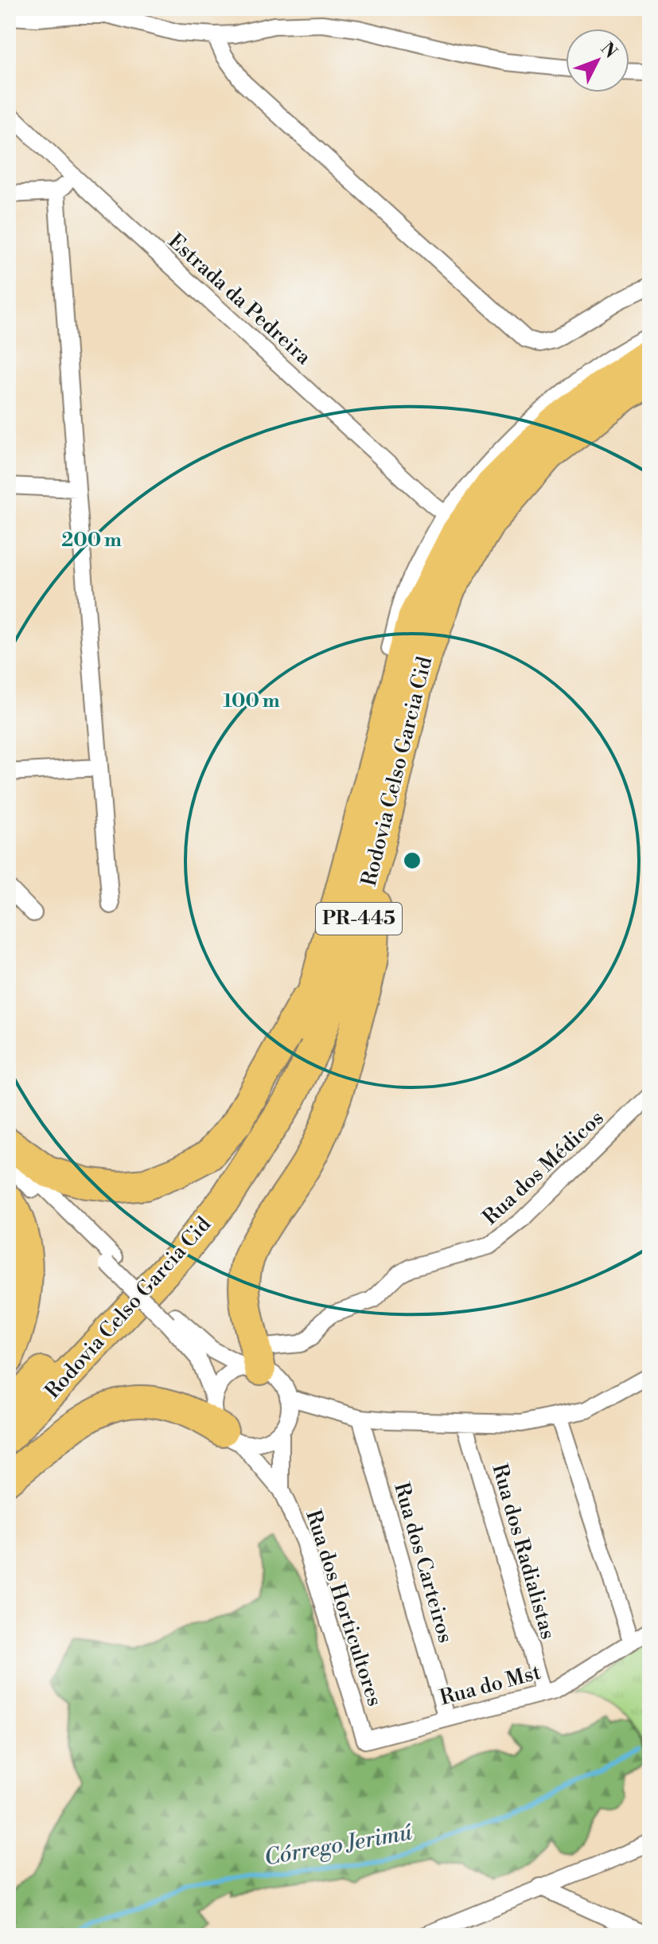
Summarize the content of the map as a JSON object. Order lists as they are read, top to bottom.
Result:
{
  "streets": {
    "highway": ["Rodovia Celso Garcia Cid", "PR-445"],
    "street": [
      "Estrada da Pedreira",
      "Rua dos Médicos",
      "Rua dos Radialistas",
      "Rua dos Carteiros",
      "Rua dos Horticultores",
      "Rua do Mst"
    ]
  },
  "crossings": [
    ["Rua dos Médicos", "Rua dos Horticultores"],
    ["Rua dos Radialistas", "Rua do Mst"],
    ["Rua dos Carteiros", "Rua do Mst"],
    ["Rua dos Horticultores", "Rua do Mst"]
  ],
  "water": ["Córrego Jerimú"],
  "north": "top right",
  "rings": ["200 m", "100 m"]
}
